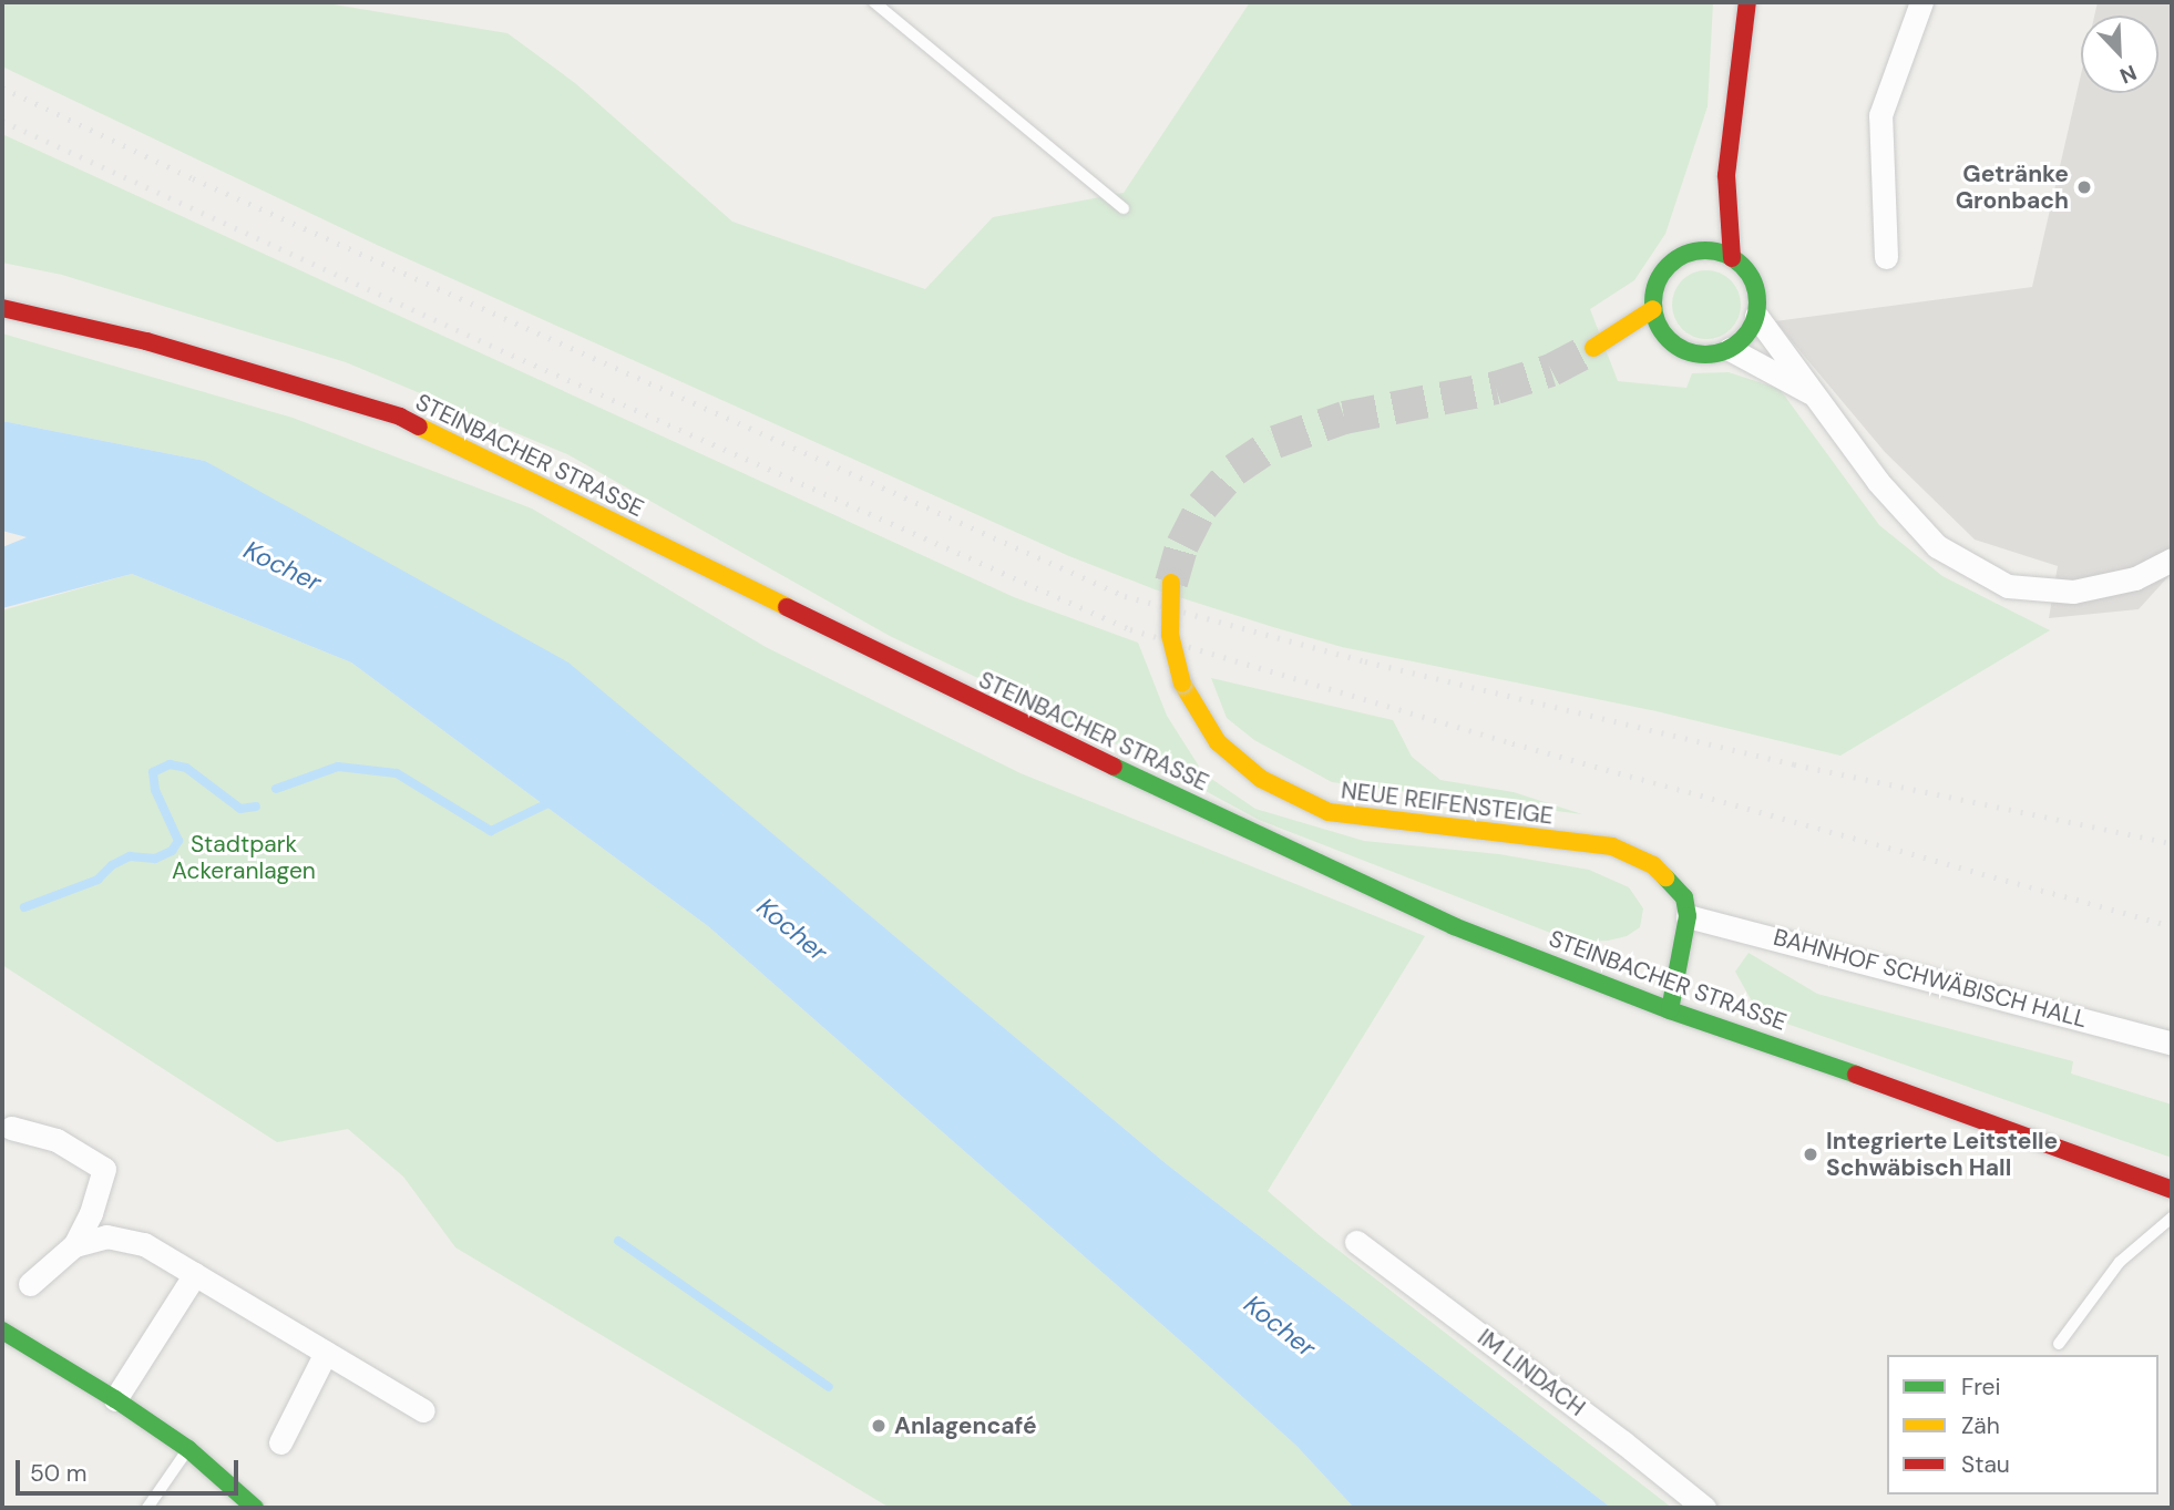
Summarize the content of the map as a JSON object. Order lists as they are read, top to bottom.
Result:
{
  "streets": {
    "main road": ["STEINBACHER STRASSE", "NEUE REIFENSTEIGE"],
    "street": ["BAHNHOF SCHWÄBISCH HALL", "IM LINDACH"]
  },
  "crossings": [
    ["NEUE REIFENSTEIGE", "BAHNHOF SCHWÄBISCH HALL"]
  ],
  "water": ["Kocher"],
  "parks": ["Stadtpark Ackeranlagen"],
  "places": ["Getränke Gronbach", "Integrierte Leitstelle Schwäbisch Hall", "Anlagencafé"],
  "legend": ["Frei", "Zäh", "Stau"],
  "scale_bar": "50 m",
  "north": "bottom right"
}
